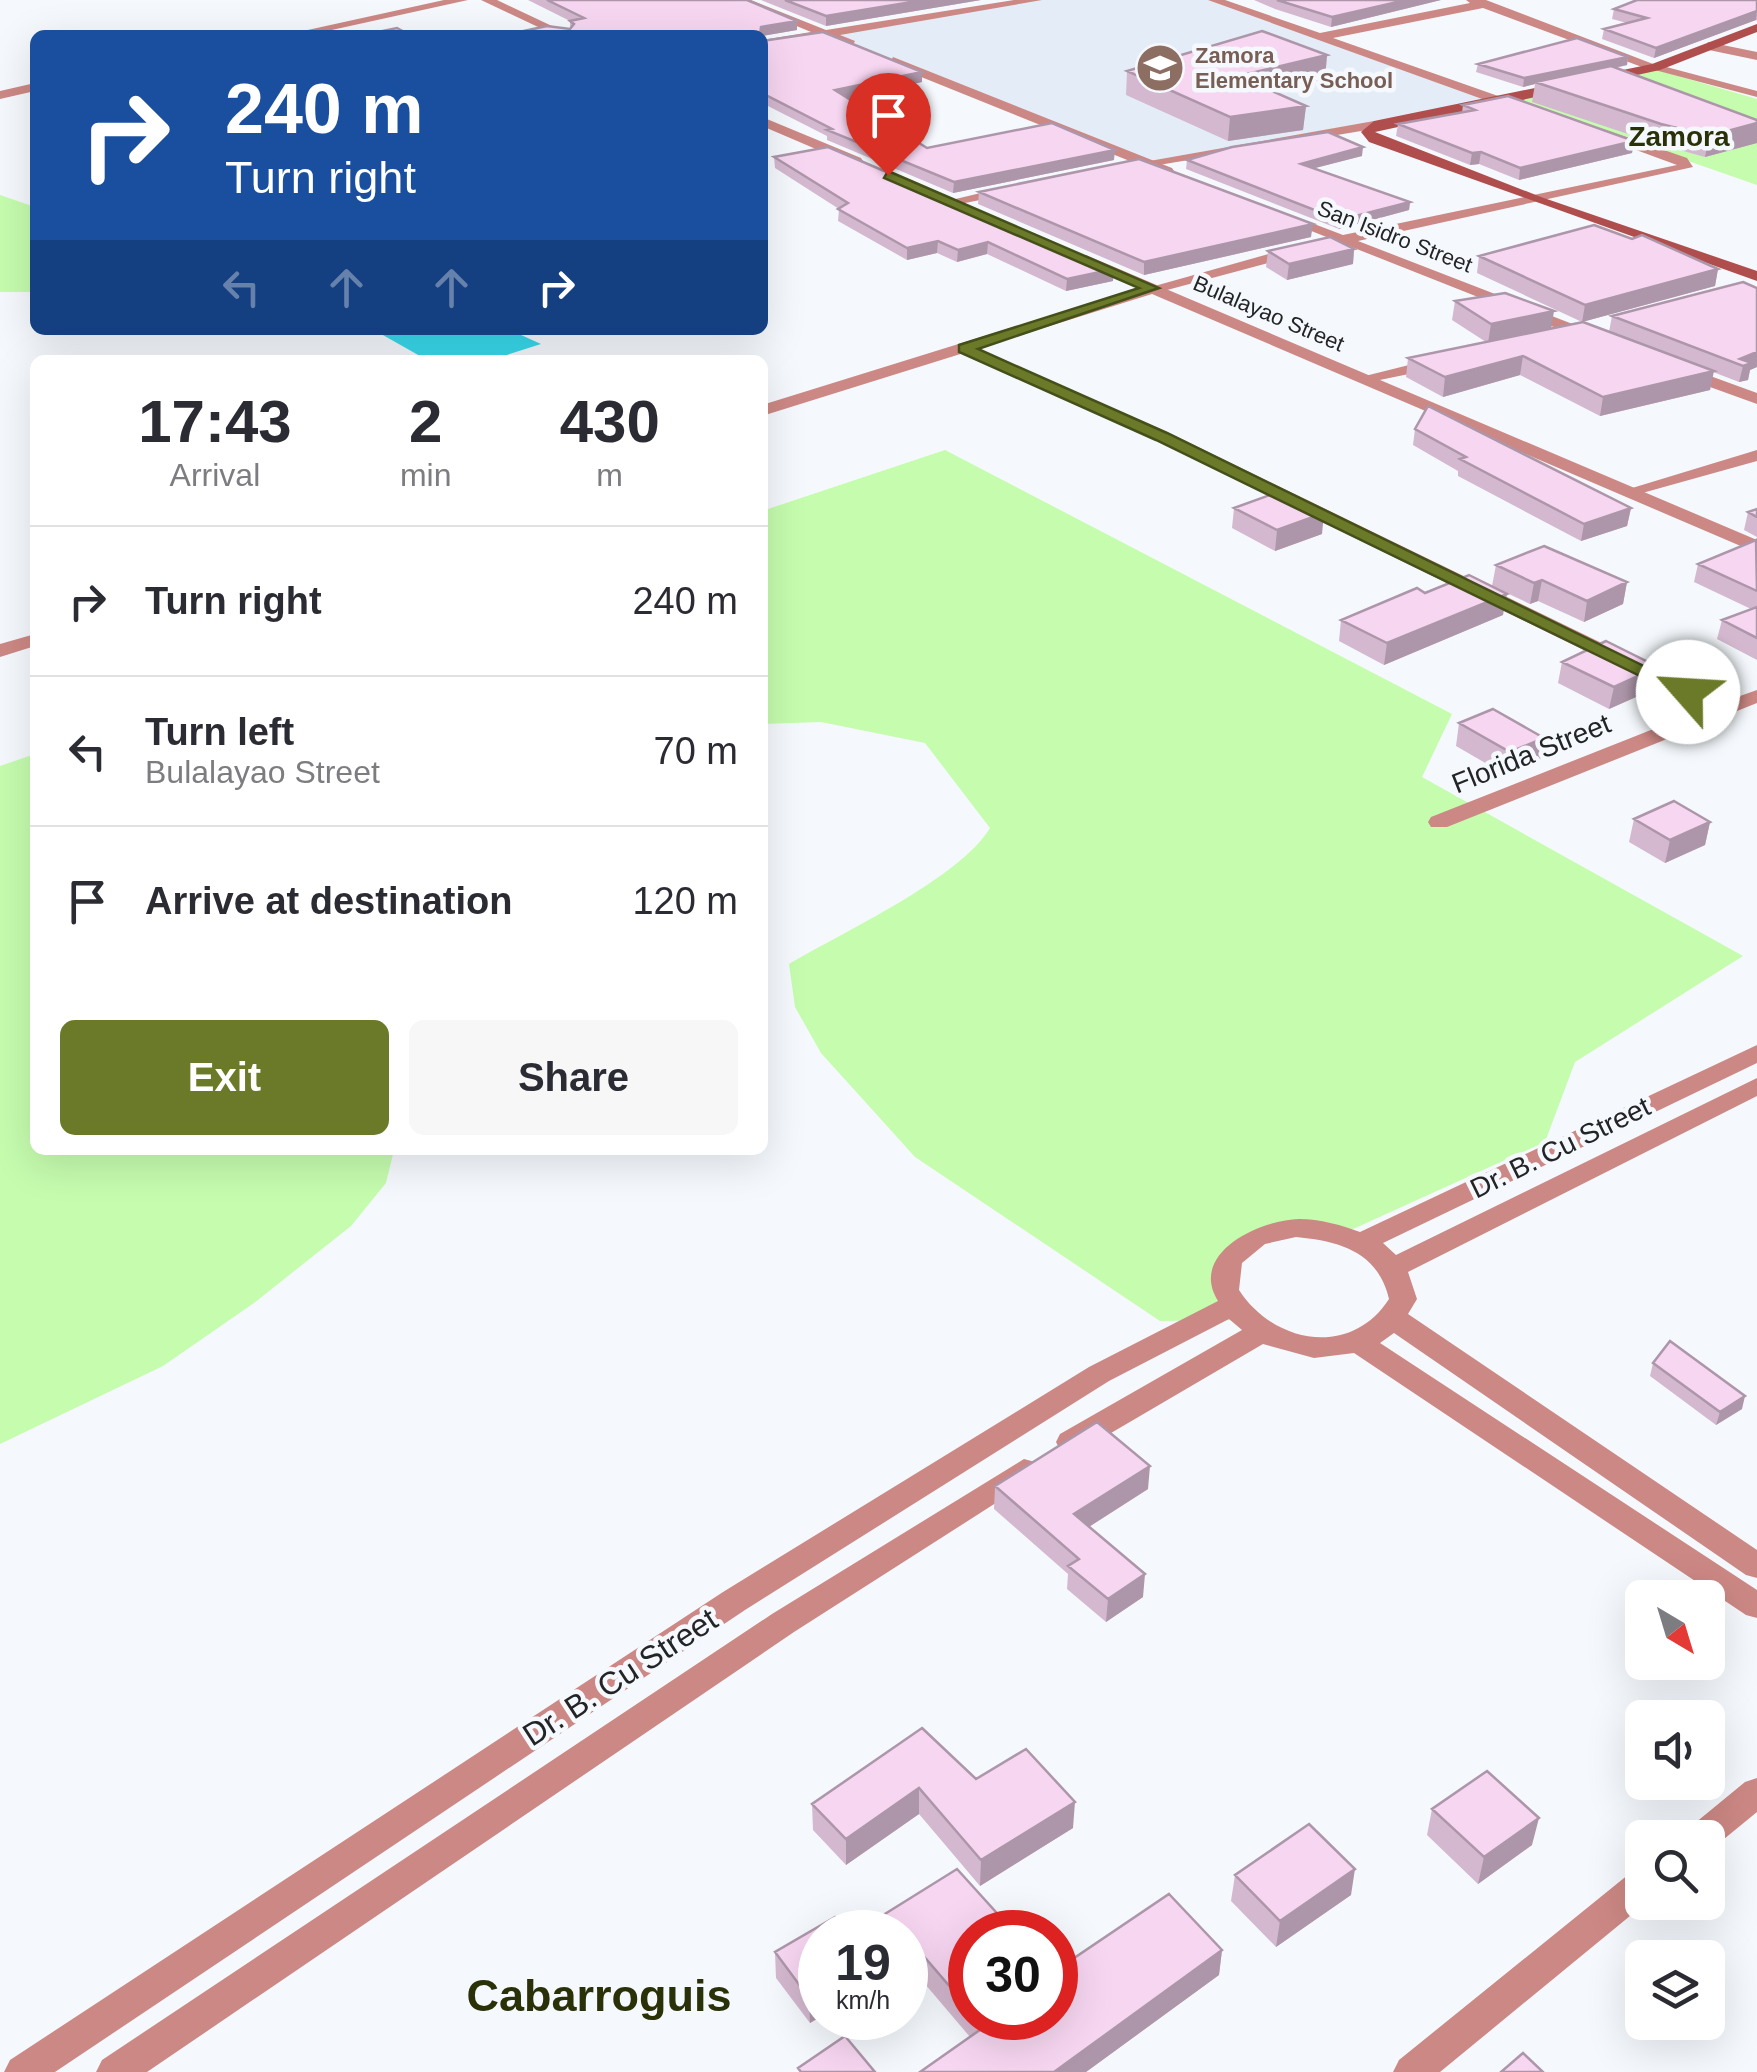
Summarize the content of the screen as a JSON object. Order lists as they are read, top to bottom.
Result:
{
  "streets": {
    "street": [
      "San Isidro Street",
      "Bulalayao Street",
      "Florida Street",
      "Dr. B. Cu Street"
    ]
  },
  "districts": ["Zamora", "Cabarroguis"],
  "places": {
    "school or university": ["Zamora Elementary School"]
  },
  "north": "bottom right",
  "page": {
    "turn": ["240 m", "Turn right"],
    "eta": [
      "17:43",
      "Arrival",
      "2",
      "min",
      "430",
      "m"
    ],
    "list": [
      {
        "name": "Turn right",
        "value": "240 m"
      },
      {
        "name": "Turn left",
        "note": "Bulalayao Street",
        "value": "70 m"
      },
      {
        "name": "Arrive at destination",
        "value": "120 m"
      }
    ],
    "buttons": ["Exit", "Share"],
    "speed": "19 km/h",
    "limit": "30"
  }
}
